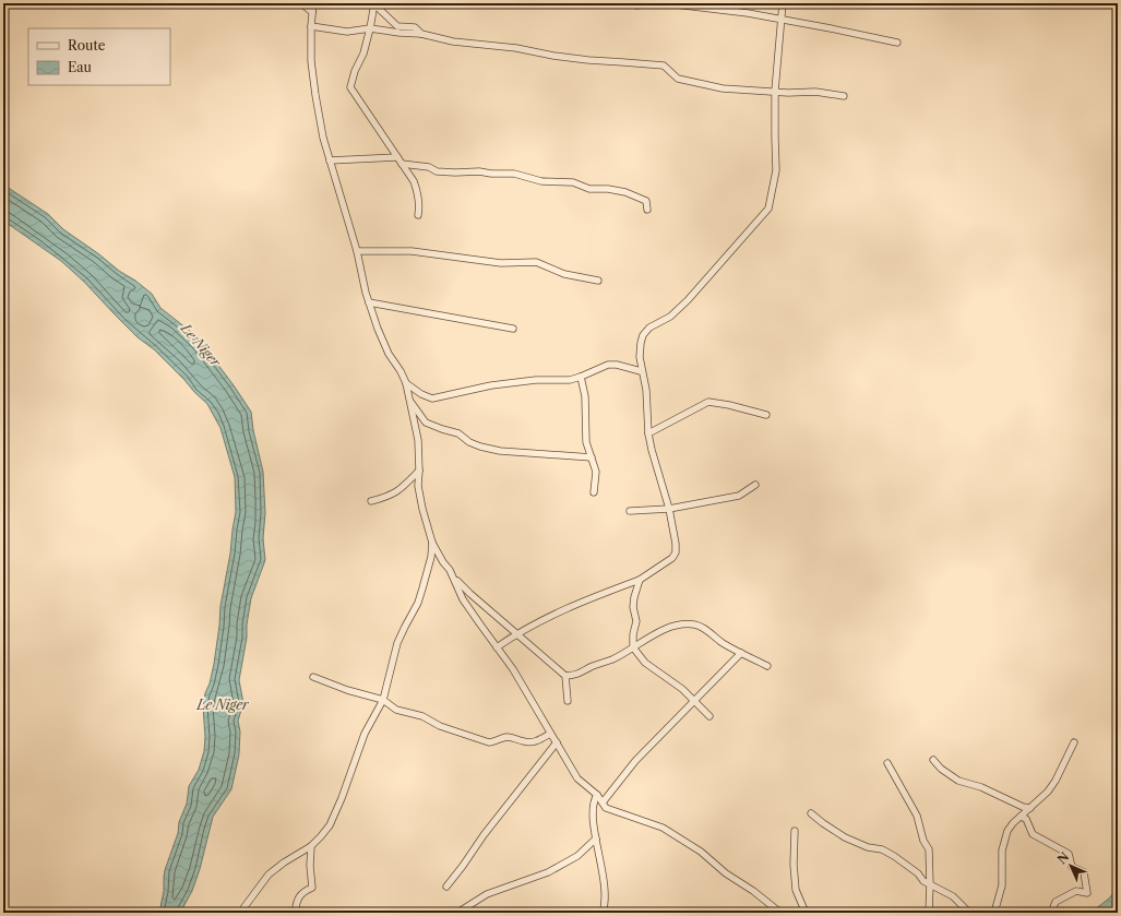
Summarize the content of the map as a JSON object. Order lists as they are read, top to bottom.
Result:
{
  "water": ["Le Niger"],
  "legend": ["Route", "Eau"],
  "north": "top left"
}
